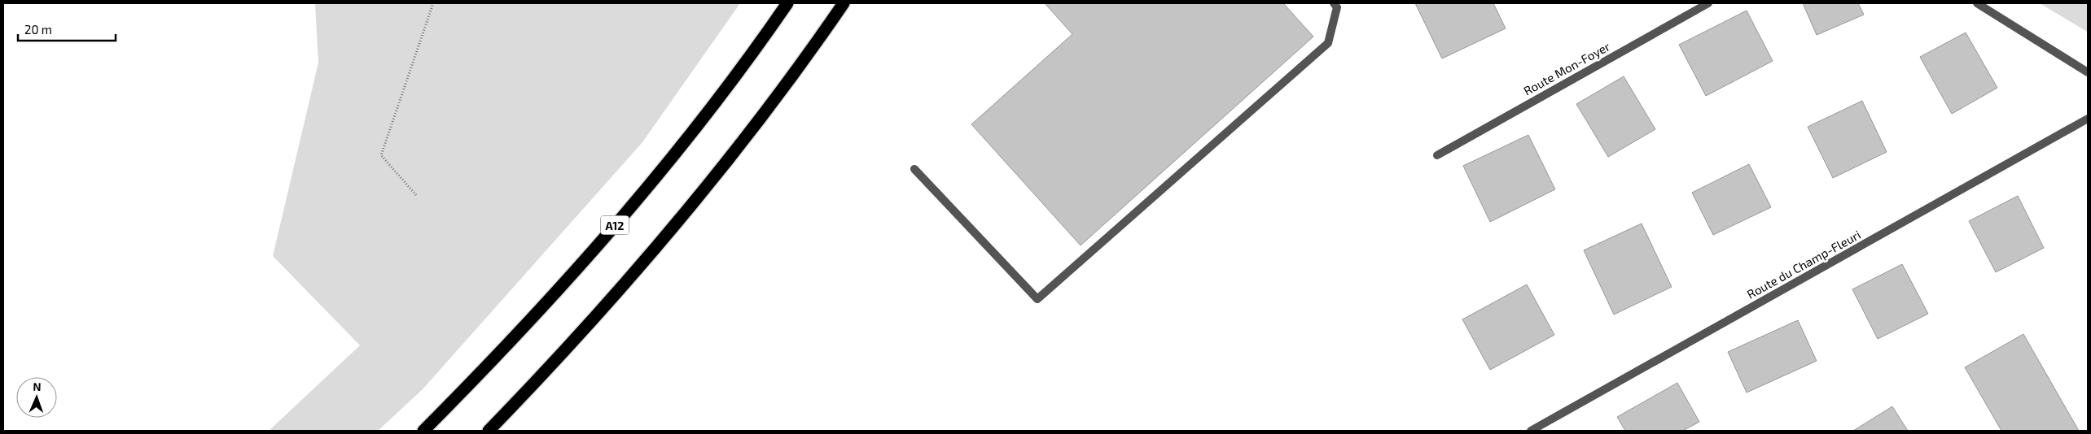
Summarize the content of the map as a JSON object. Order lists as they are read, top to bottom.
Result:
{
  "streets": {
    "highway": ["A12"],
    "street": ["Route Mon-Foyer", "Route du Champ-Fleuri"]
  },
  "scale_bar": "20 m",
  "north": "top"
}
